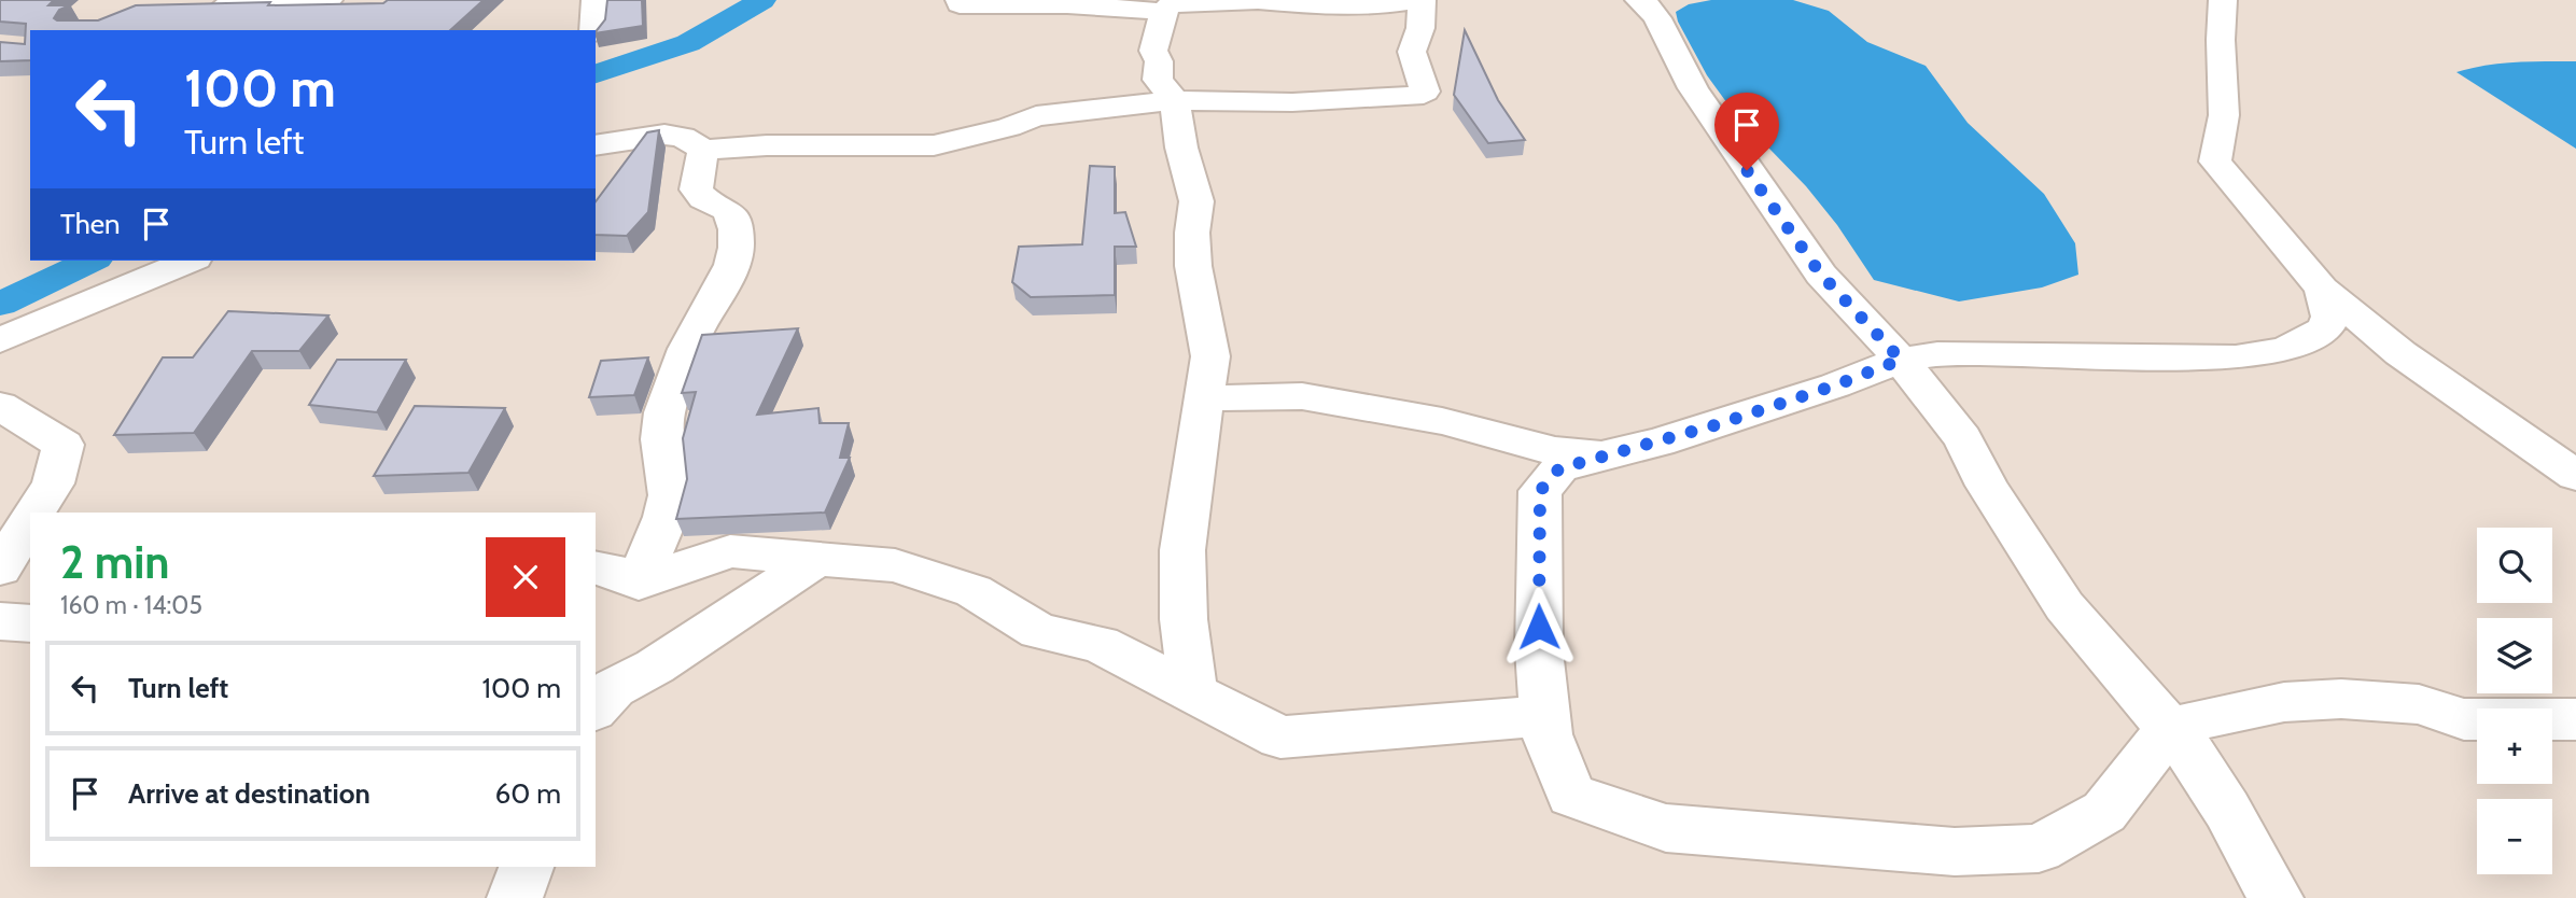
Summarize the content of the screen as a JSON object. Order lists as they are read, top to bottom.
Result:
{
  "page": {
    "turn": ["100 m", "Turn left"],
    "then": "Then",
    "heading": ["2 min", "160 m · 14:05"],
    "map_buttons": ["+", "−"],
    "list": [
      {
        "name": "Turn left",
        "value": "100 m"
      },
      {
        "name": "Arrive at destination",
        "value": "60 m"
      }
    ]
  }
}
